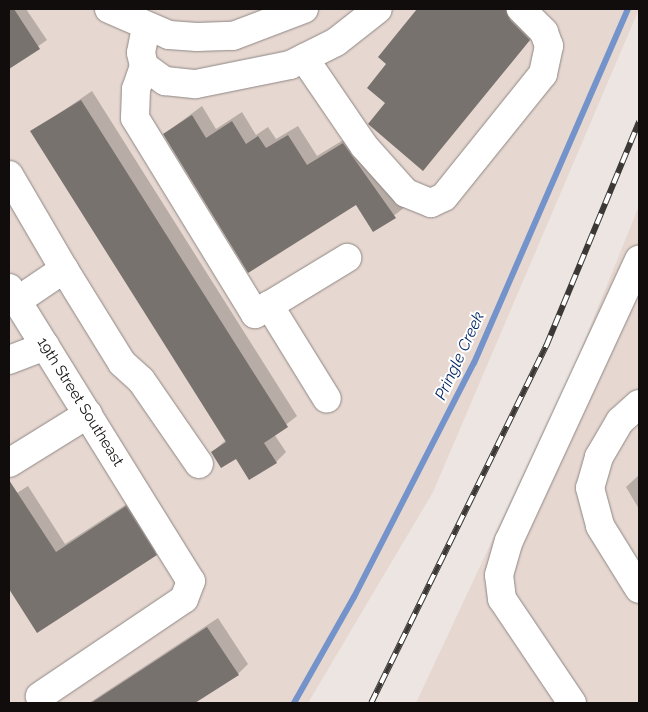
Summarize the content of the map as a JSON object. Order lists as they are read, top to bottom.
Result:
{
  "streets": {
    "street": ["19th Street Southeast"]
  },
  "water": ["Pringle Creek"]
}
